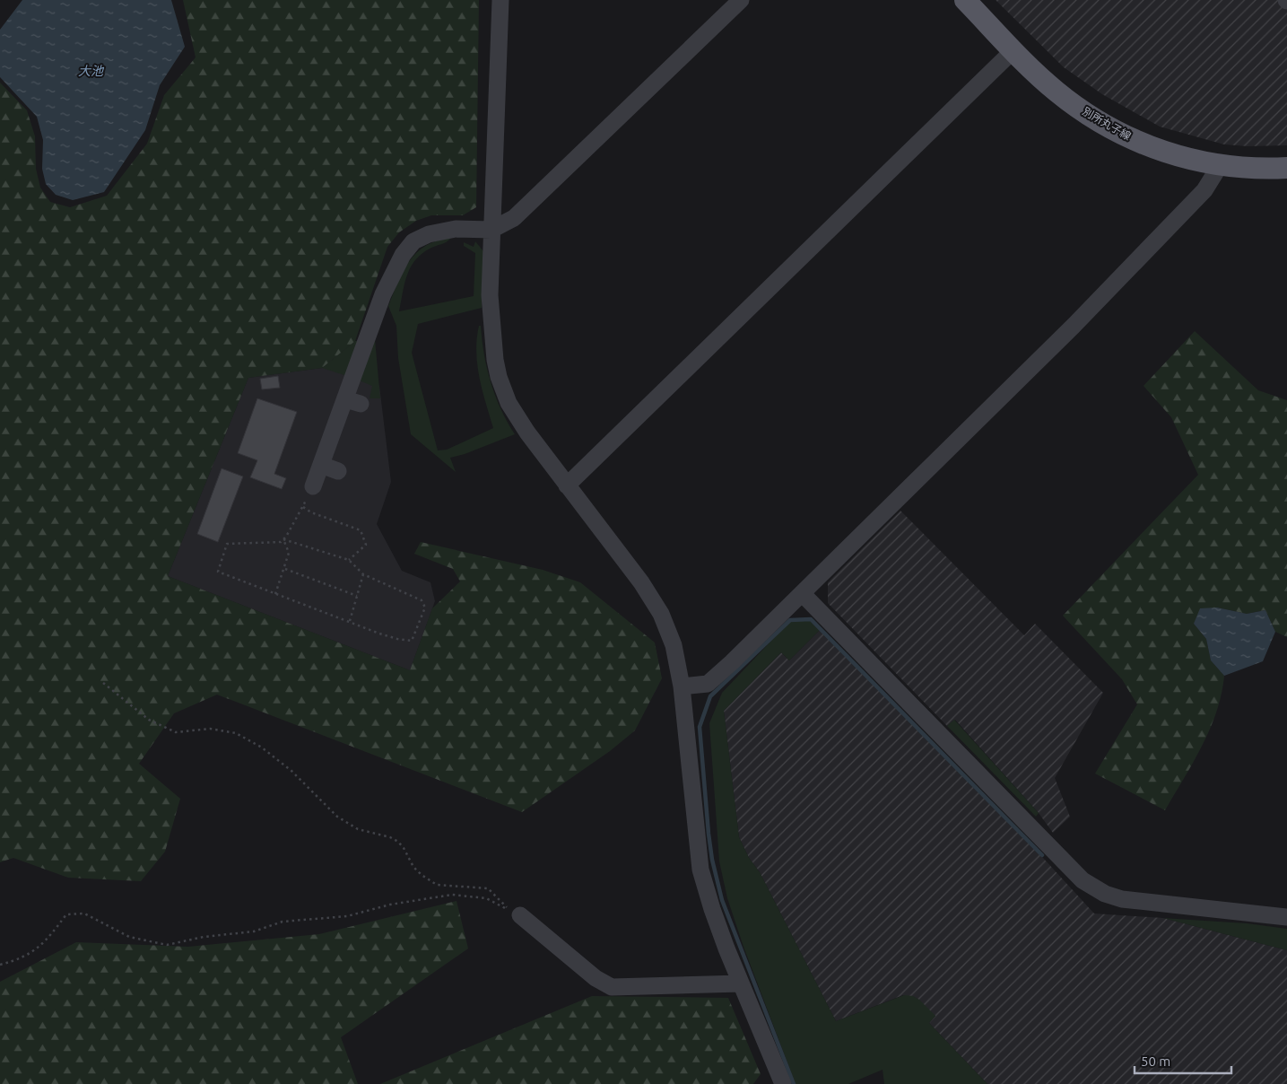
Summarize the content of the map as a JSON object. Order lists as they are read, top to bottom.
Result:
{
  "streets": {
    "main road": ["別所丸子線"]
  },
  "water": ["大池"],
  "scale_bar": "50 m"
}
